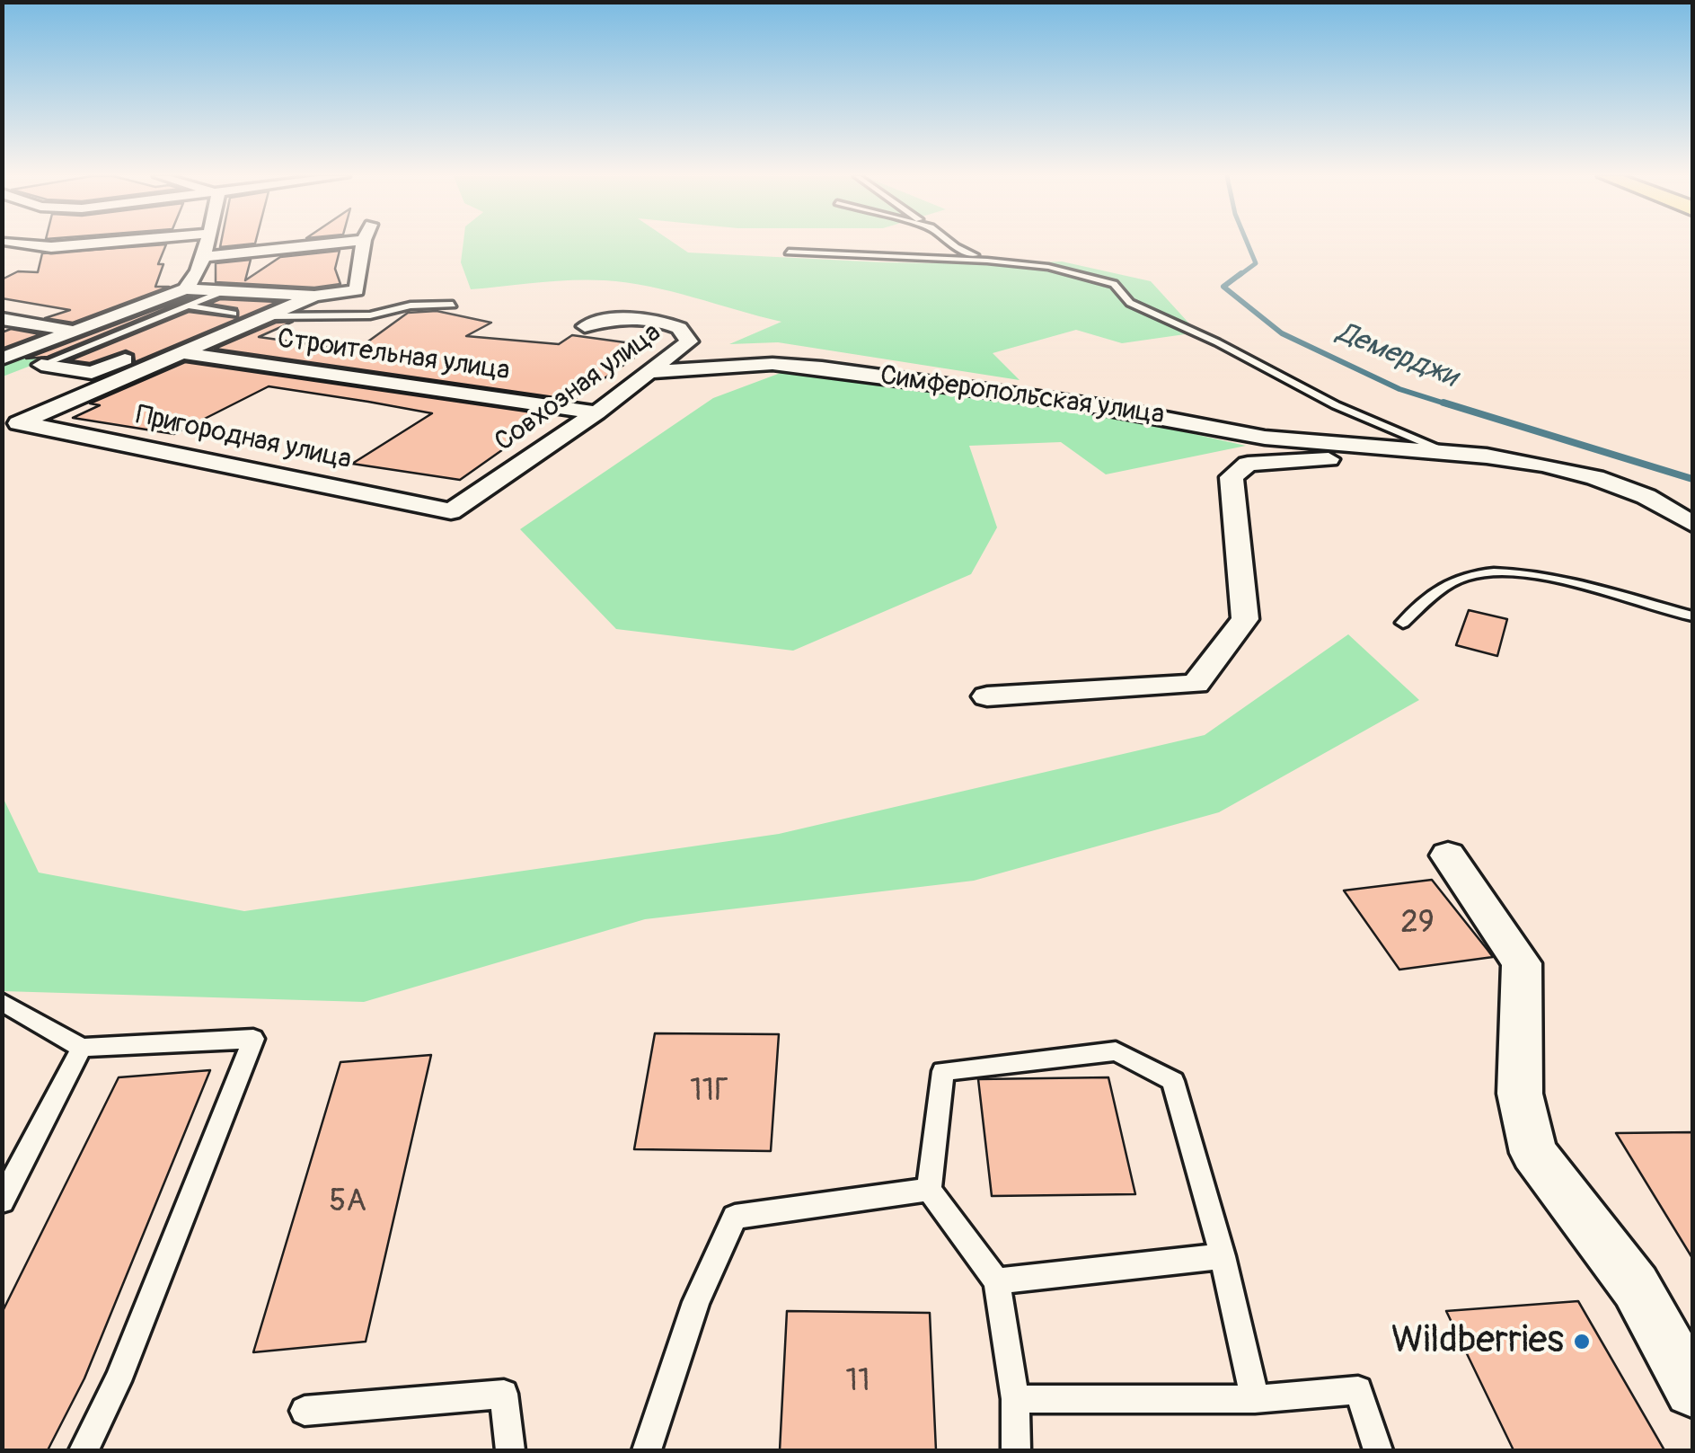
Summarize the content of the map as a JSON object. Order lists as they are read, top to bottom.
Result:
{
  "streets": {
    "street": [
      "Строительная улица",
      "Совхозная улица",
      "Симферопольская улица",
      "Пригородная улица"
    ]
  },
  "crossings": [
    ["Строительная улица", "Совхозная улица"],
    ["Строительная улица", "Пригородная улица"],
    ["Совхозная улица", "Симферопольская улица"],
    ["Совхозная улица", "Пригородная улица"]
  ],
  "water": ["Демерджи"],
  "places": ["Wildberries"],
  "house_numbers": [
    "29",
    "11Г",
    "5А",
    "11"
  ]
}
